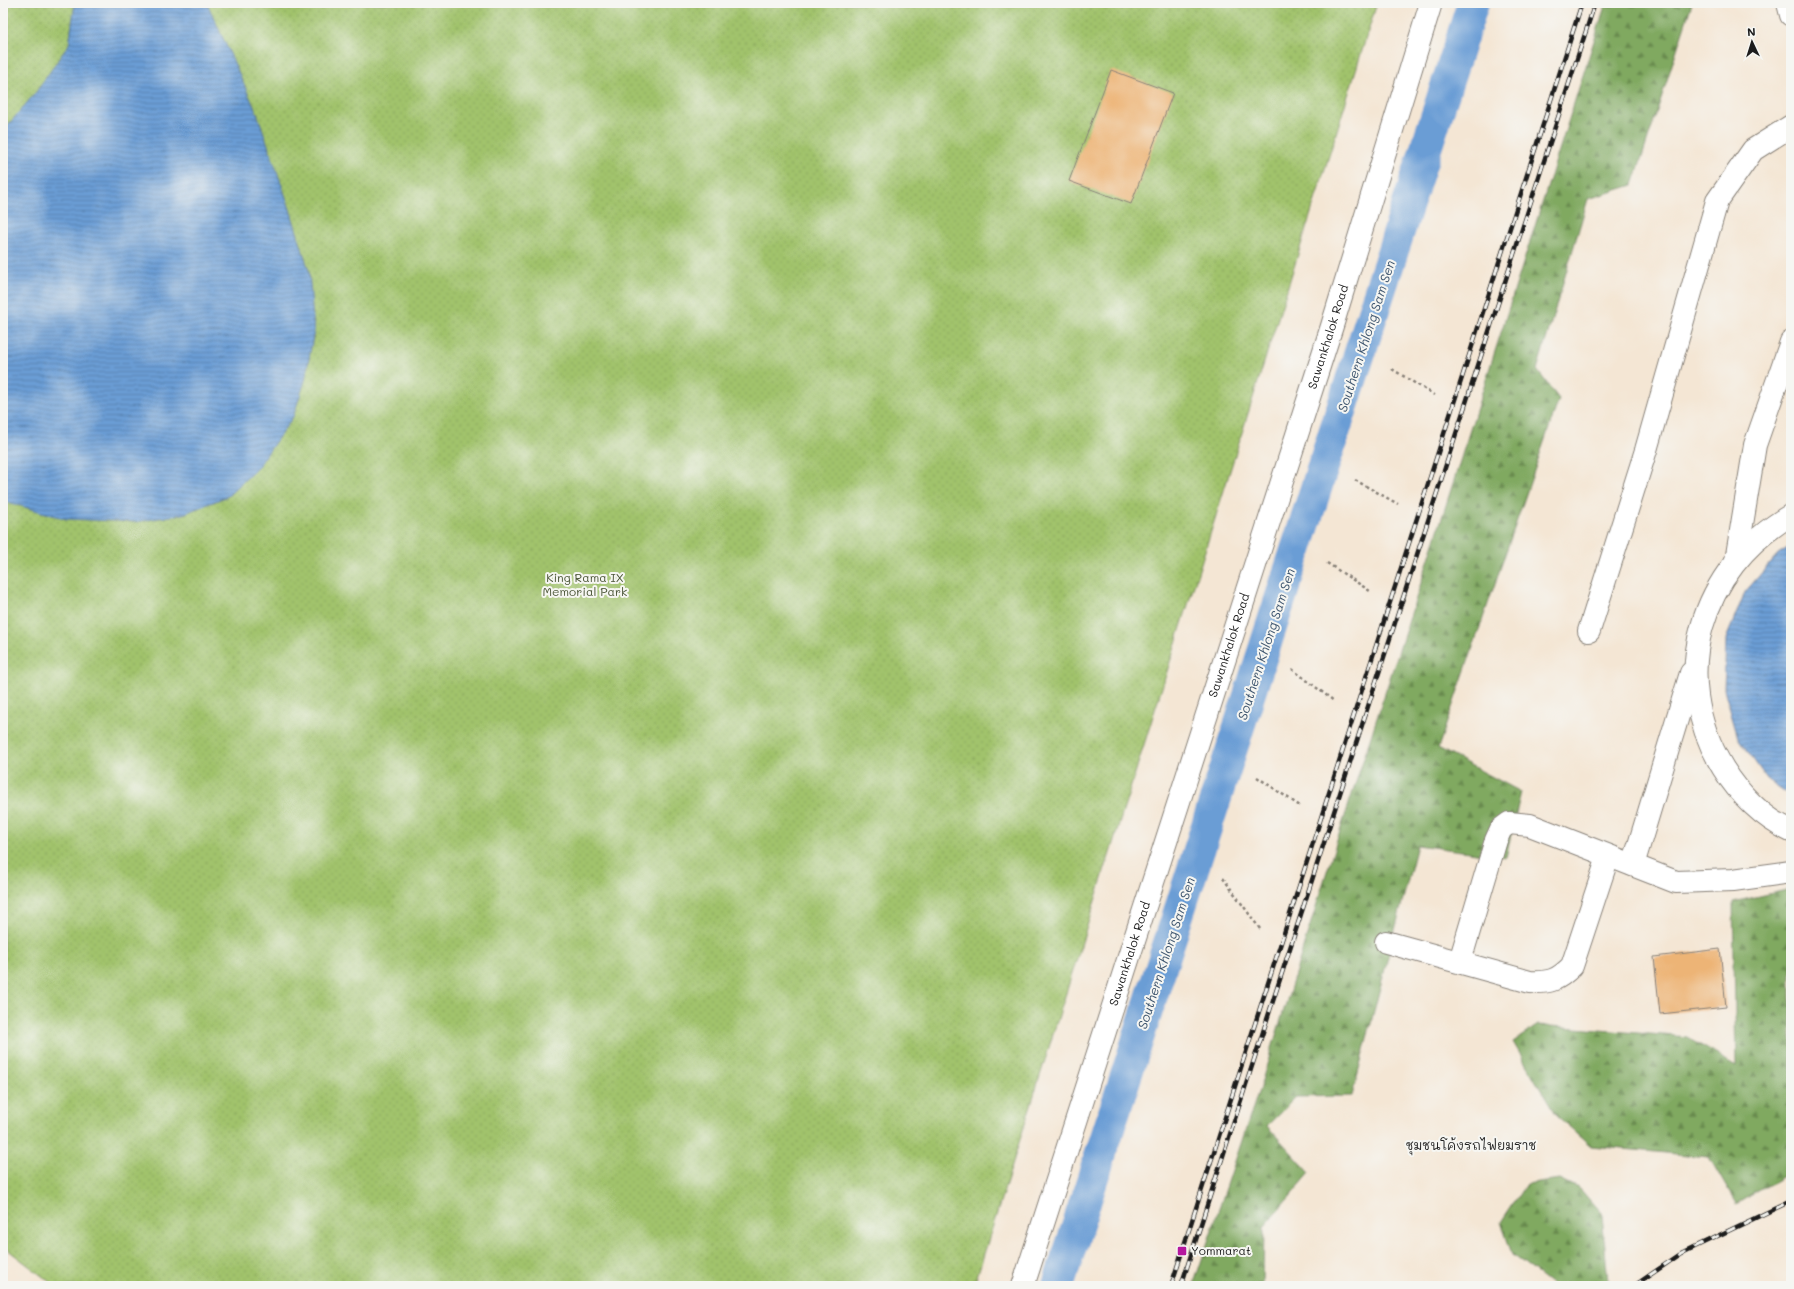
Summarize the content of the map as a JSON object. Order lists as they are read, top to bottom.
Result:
{
  "streets": {
    "street": ["Sawankhalok Road"]
  },
  "districts": ["ชุมชนโค้งรถไฟยมราช"],
  "water": ["Southern Khlong Sam Sen"],
  "parks": ["King Rama IX Memorial Park"],
  "places": {
    "transit": ["Yommarat"]
  },
  "north": "top"
}
